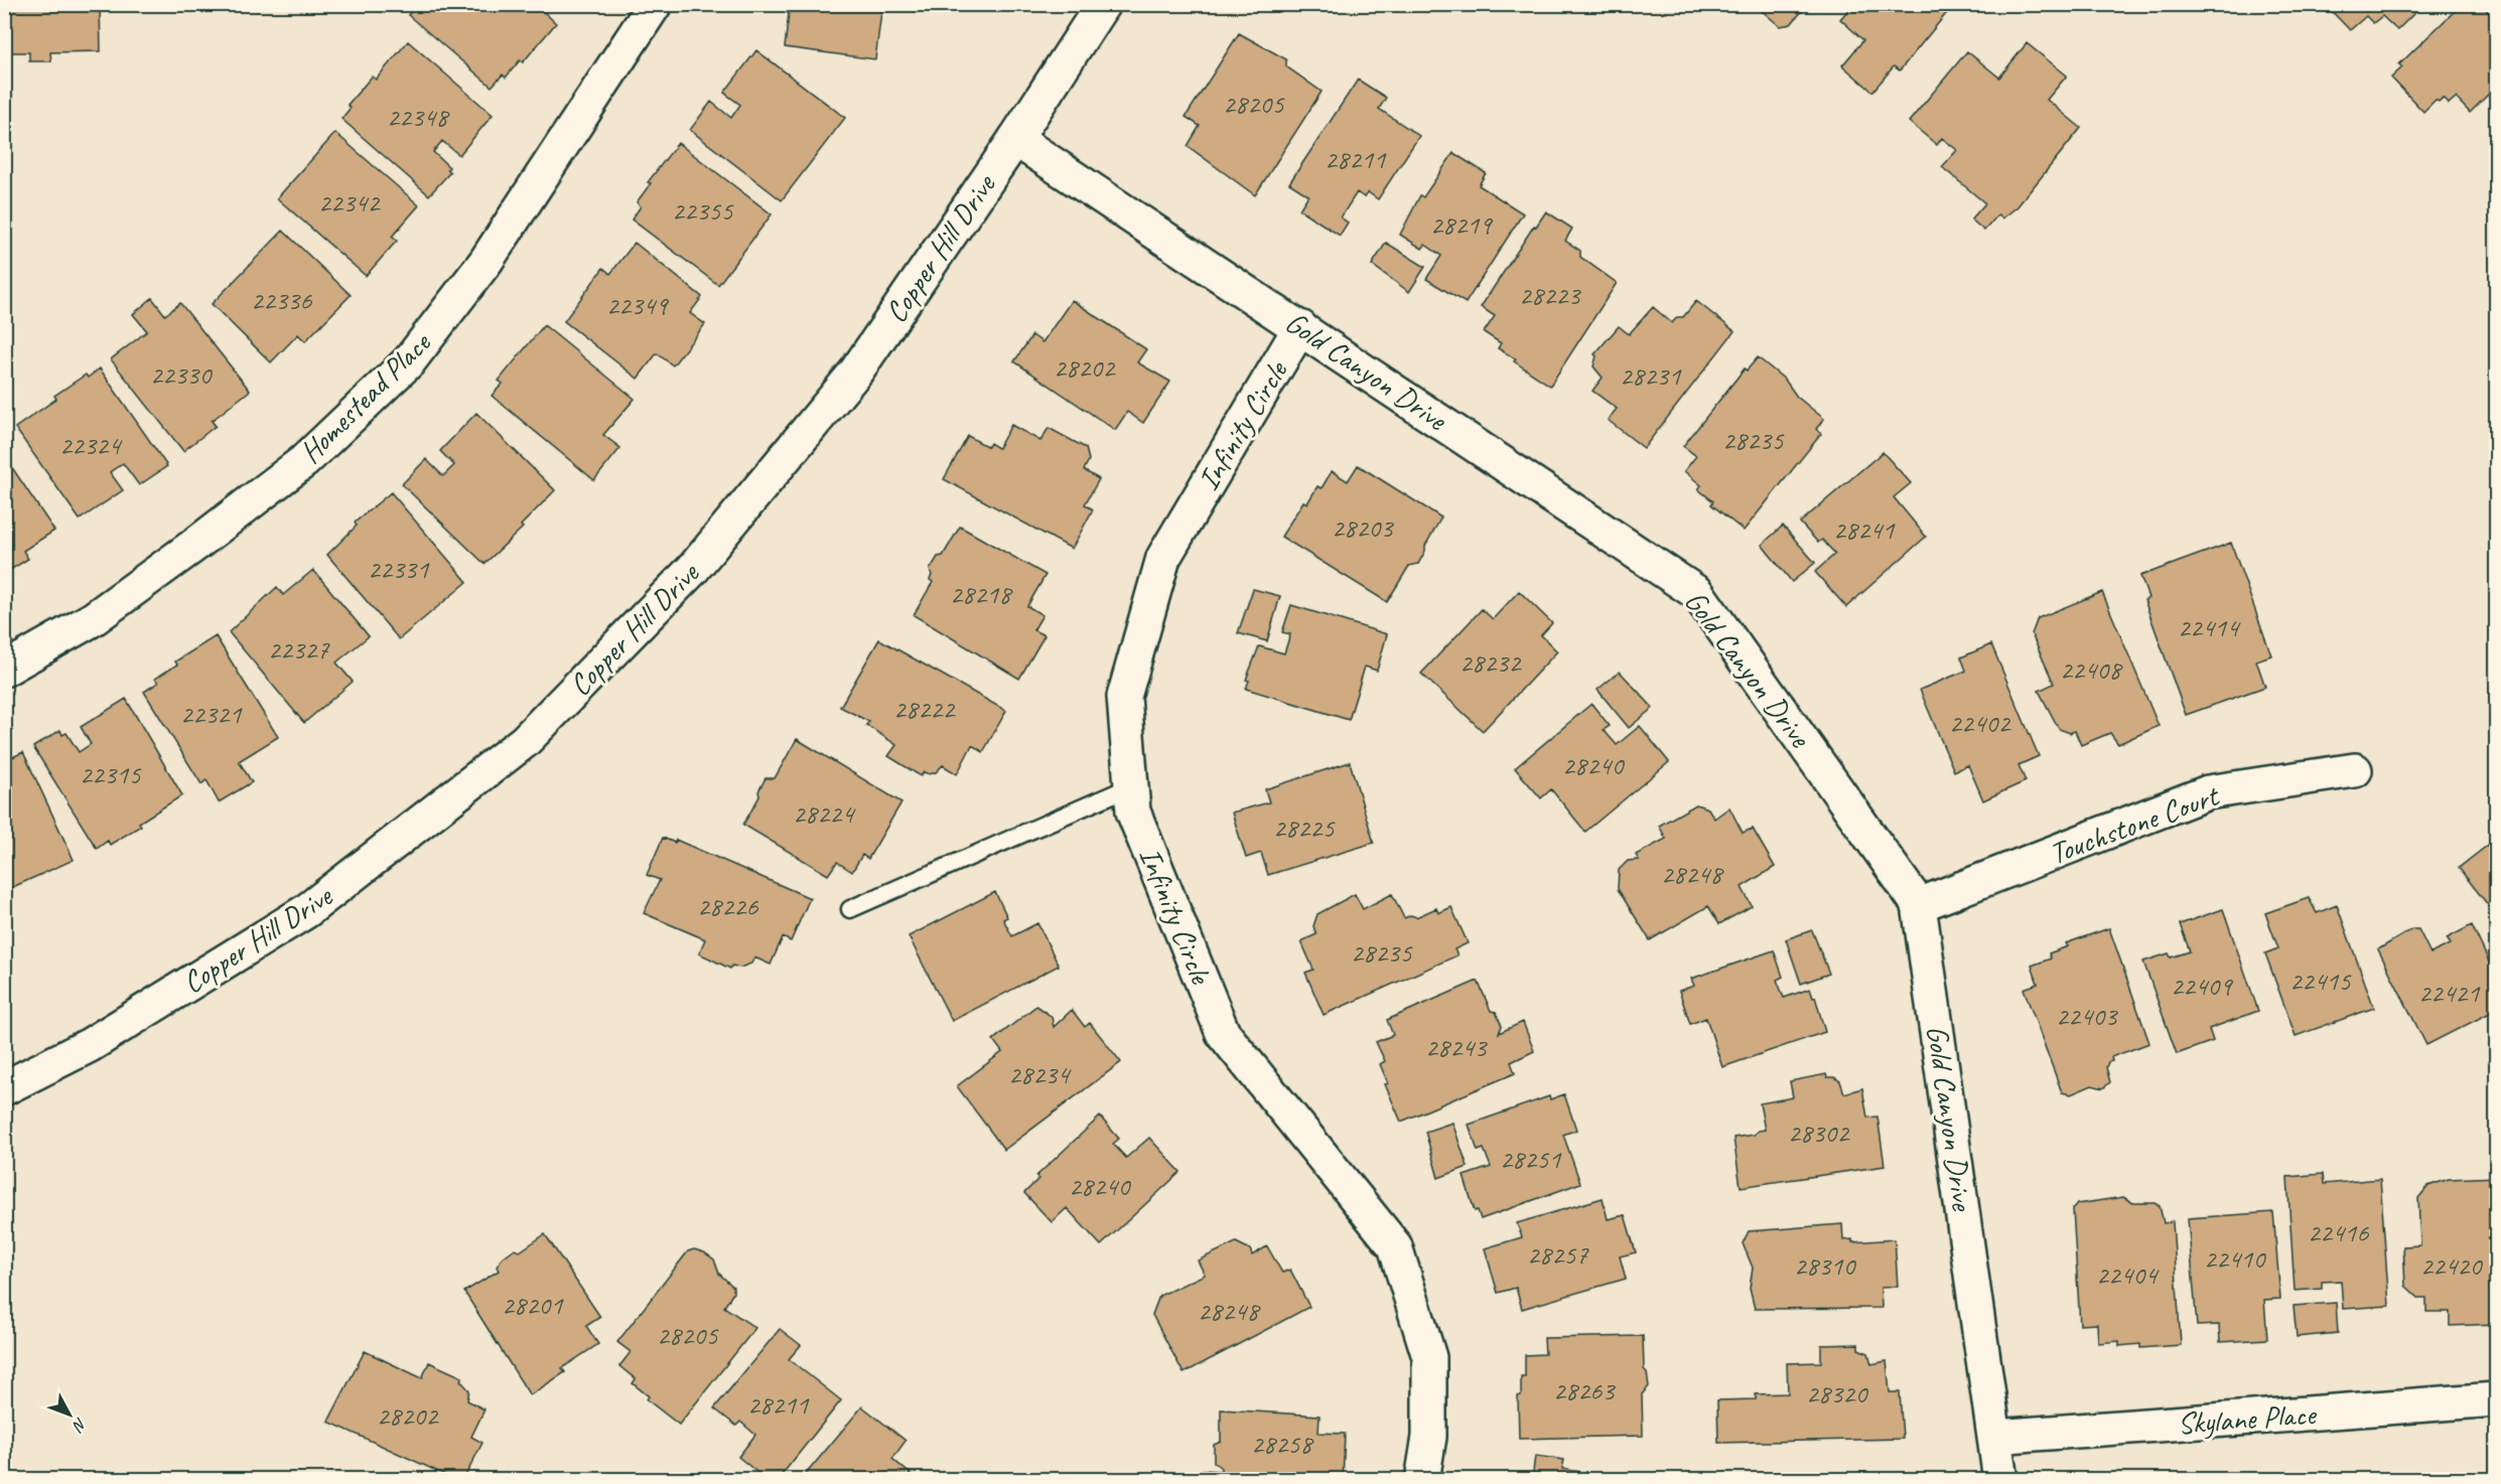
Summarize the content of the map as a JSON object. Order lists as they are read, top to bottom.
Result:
{
  "streets": {
    "street": [
      "Copper Hill Drive",
      "Gold Canyon Drive",
      "Homestead Place",
      "Infinity Circle",
      "Touchstone Court",
      "Skylane Place"
    ]
  },
  "crossings": [
    ["Copper Hill Drive", "Gold Canyon Drive"],
    ["Gold Canyon Drive", "Infinity Circle"],
    ["Gold Canyon Drive", "Touchstone Court"],
    ["Gold Canyon Drive", "Skylane Place"]
  ],
  "house_numbers": [
    "28205",
    "22348",
    "28211",
    "22342",
    "22355",
    "28219",
    "28223",
    "22336",
    "22349",
    "28202",
    "22330",
    "28231",
    "28235",
    "22324",
    "28203",
    "28241",
    "22331",
    "28218",
    "22414",
    "22327",
    "28232",
    "22408",
    "28222",
    "22321",
    "22402",
    "28240",
    "22315",
    "28224",
    "28225",
    "28248",
    "28226",
    "28235",
    "22415",
    "22409",
    "22421",
    "22403",
    "28243",
    "28234",
    "28302",
    "28251",
    "28240",
    "22416",
    "28257",
    "22410",
    "28310",
    "22420",
    "22404",
    "28201",
    "28248",
    "28205",
    "28263",
    "28320",
    "28211",
    "28202",
    "28258"
  ],
  "north": "bottom right"
}
